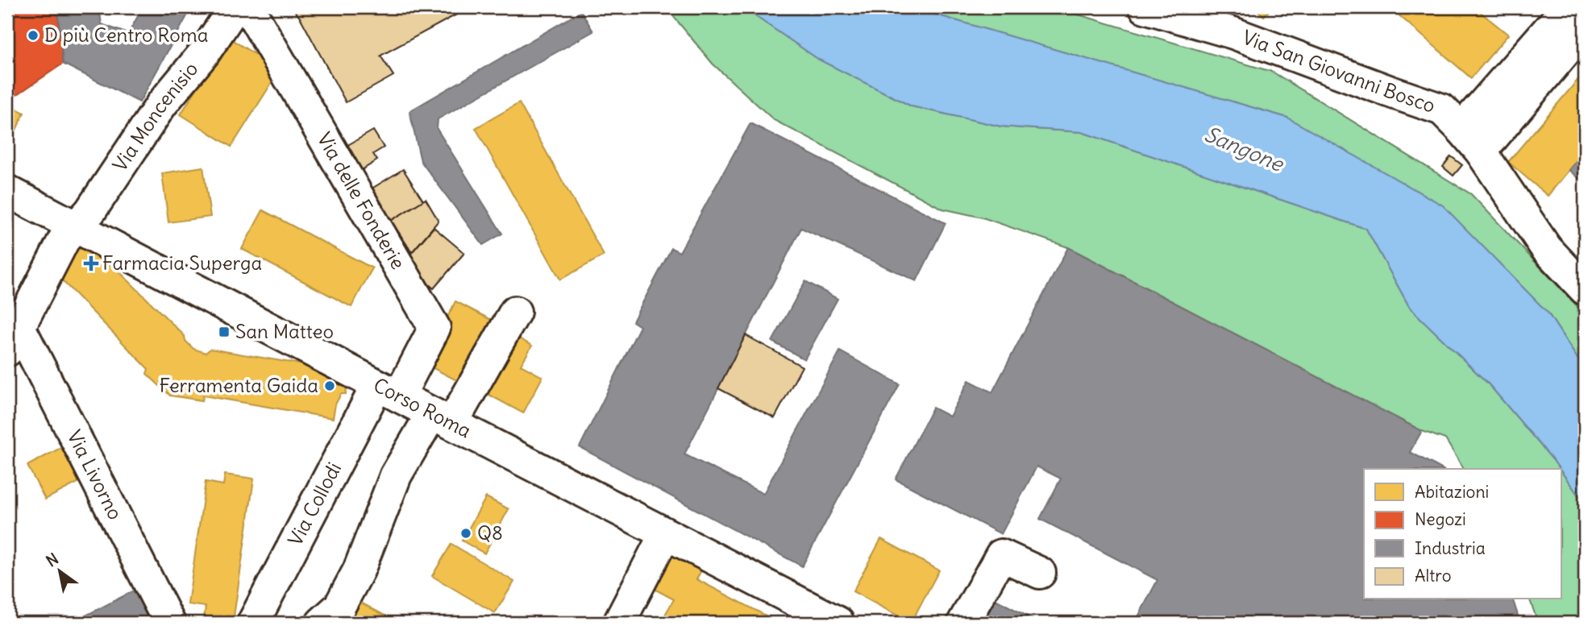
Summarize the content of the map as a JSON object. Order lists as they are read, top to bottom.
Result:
{
  "streets": {
    "street": [
      "Via San Giovanni Bosco",
      "Via Moncenisio",
      "Via delle Fonderie",
      "Corso Roma",
      "Via Livorno",
      "Via Collodi"
    ]
  },
  "crossings": [
    ["Via Moncenisio", "Corso Roma"],
    ["Via Moncenisio", "Via Livorno"],
    ["Via delle Fonderie", "Corso Roma"],
    ["Via delle Fonderie", "Via Collodi"],
    ["Corso Roma", "Via Collodi"]
  ],
  "water": ["Sangone"],
  "places": {
    "other": ["D più Centro Roma", "Ferramenta Gaida", "Q8"],
    "health": ["Farmacia Superga"],
    "transit": ["San Matteo"]
  },
  "legend": [
    "Abitazioni",
    "Negozi",
    "Industria",
    "Altro"
  ],
  "north": "top left"
}
